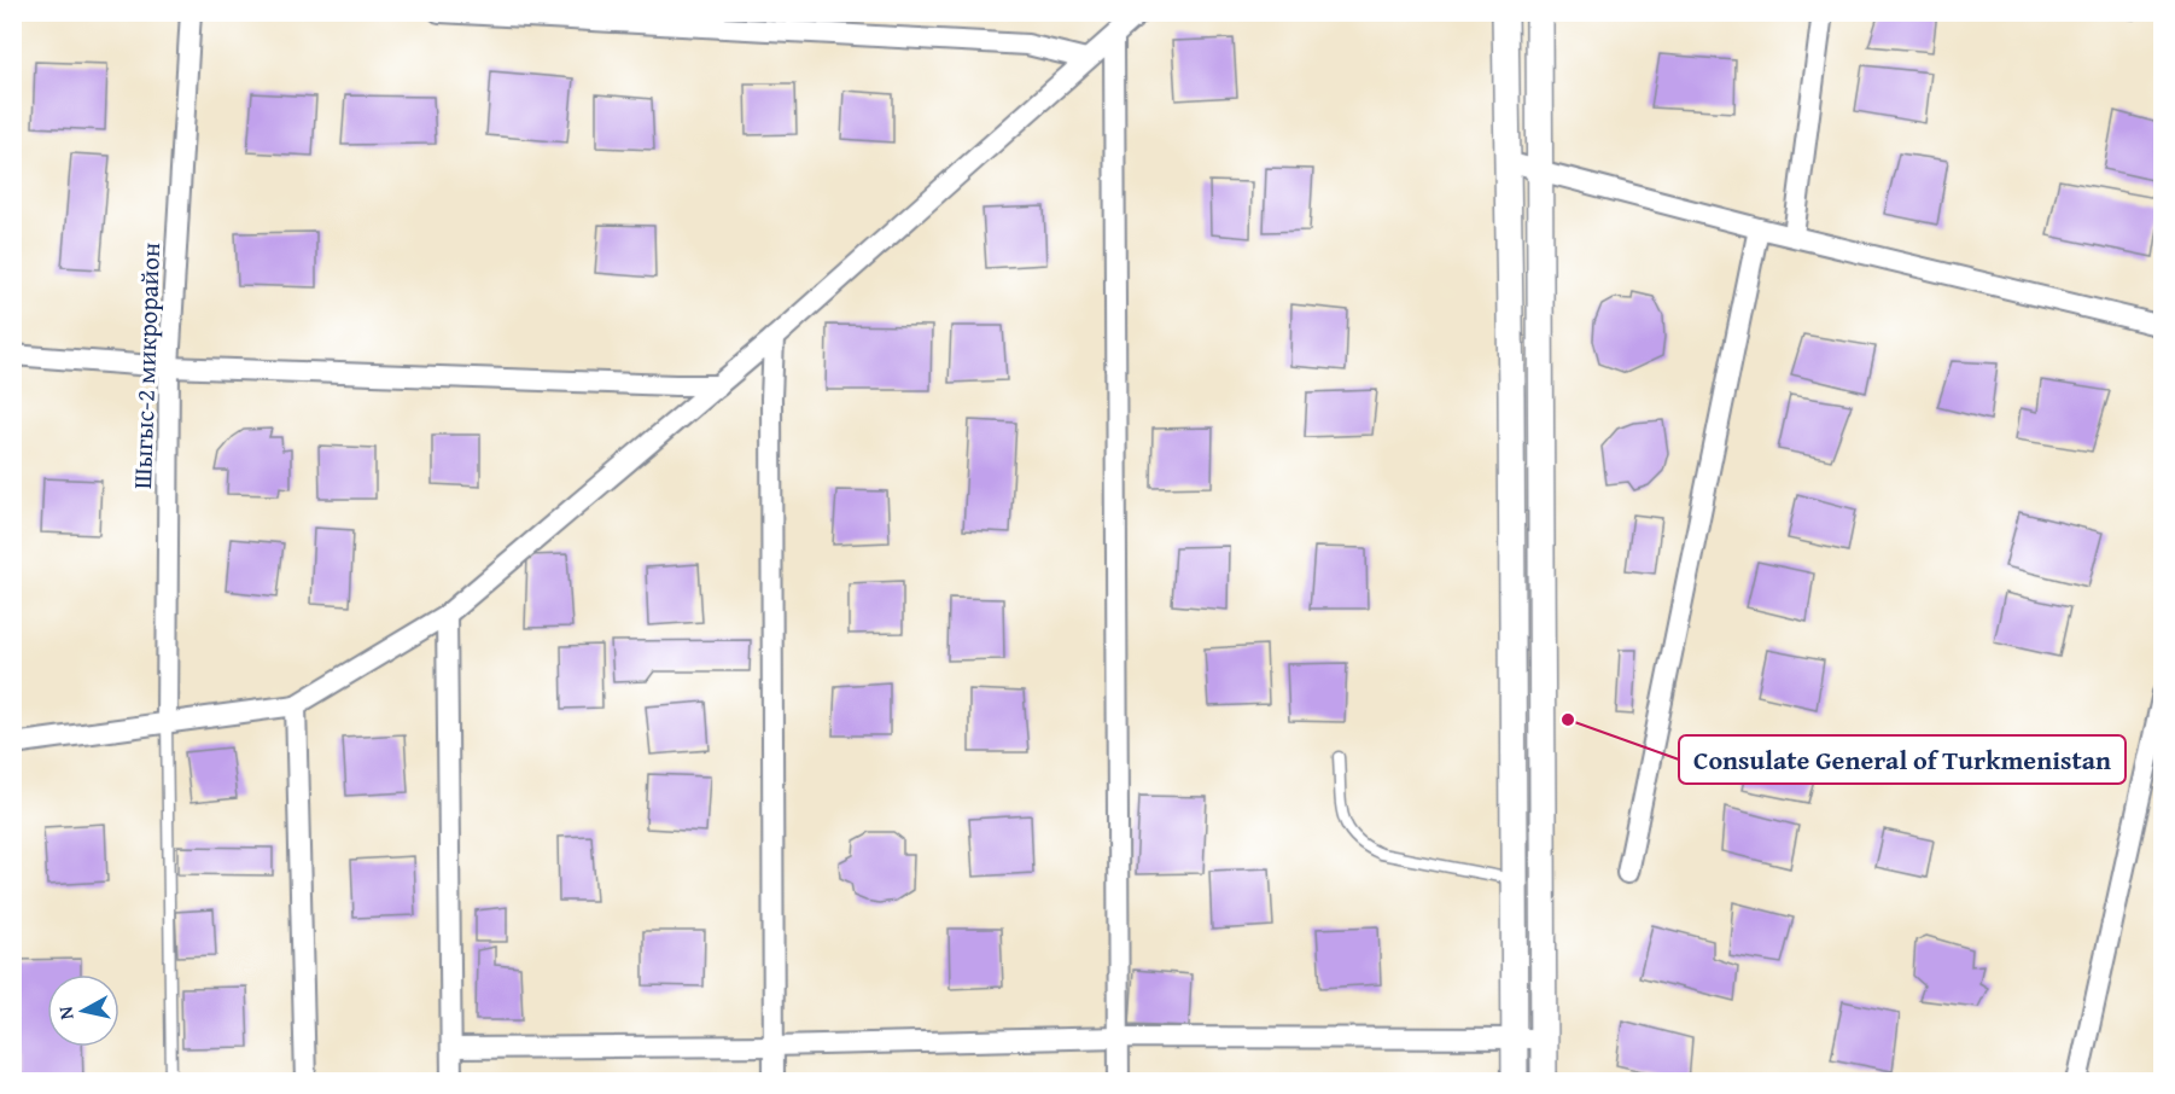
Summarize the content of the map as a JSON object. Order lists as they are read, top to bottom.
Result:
{
  "streets": {
    "street": ["Шыгыс-2 микрорайон"]
  },
  "places": ["Consulate General of Turkmenistan"],
  "north": "left"
}
